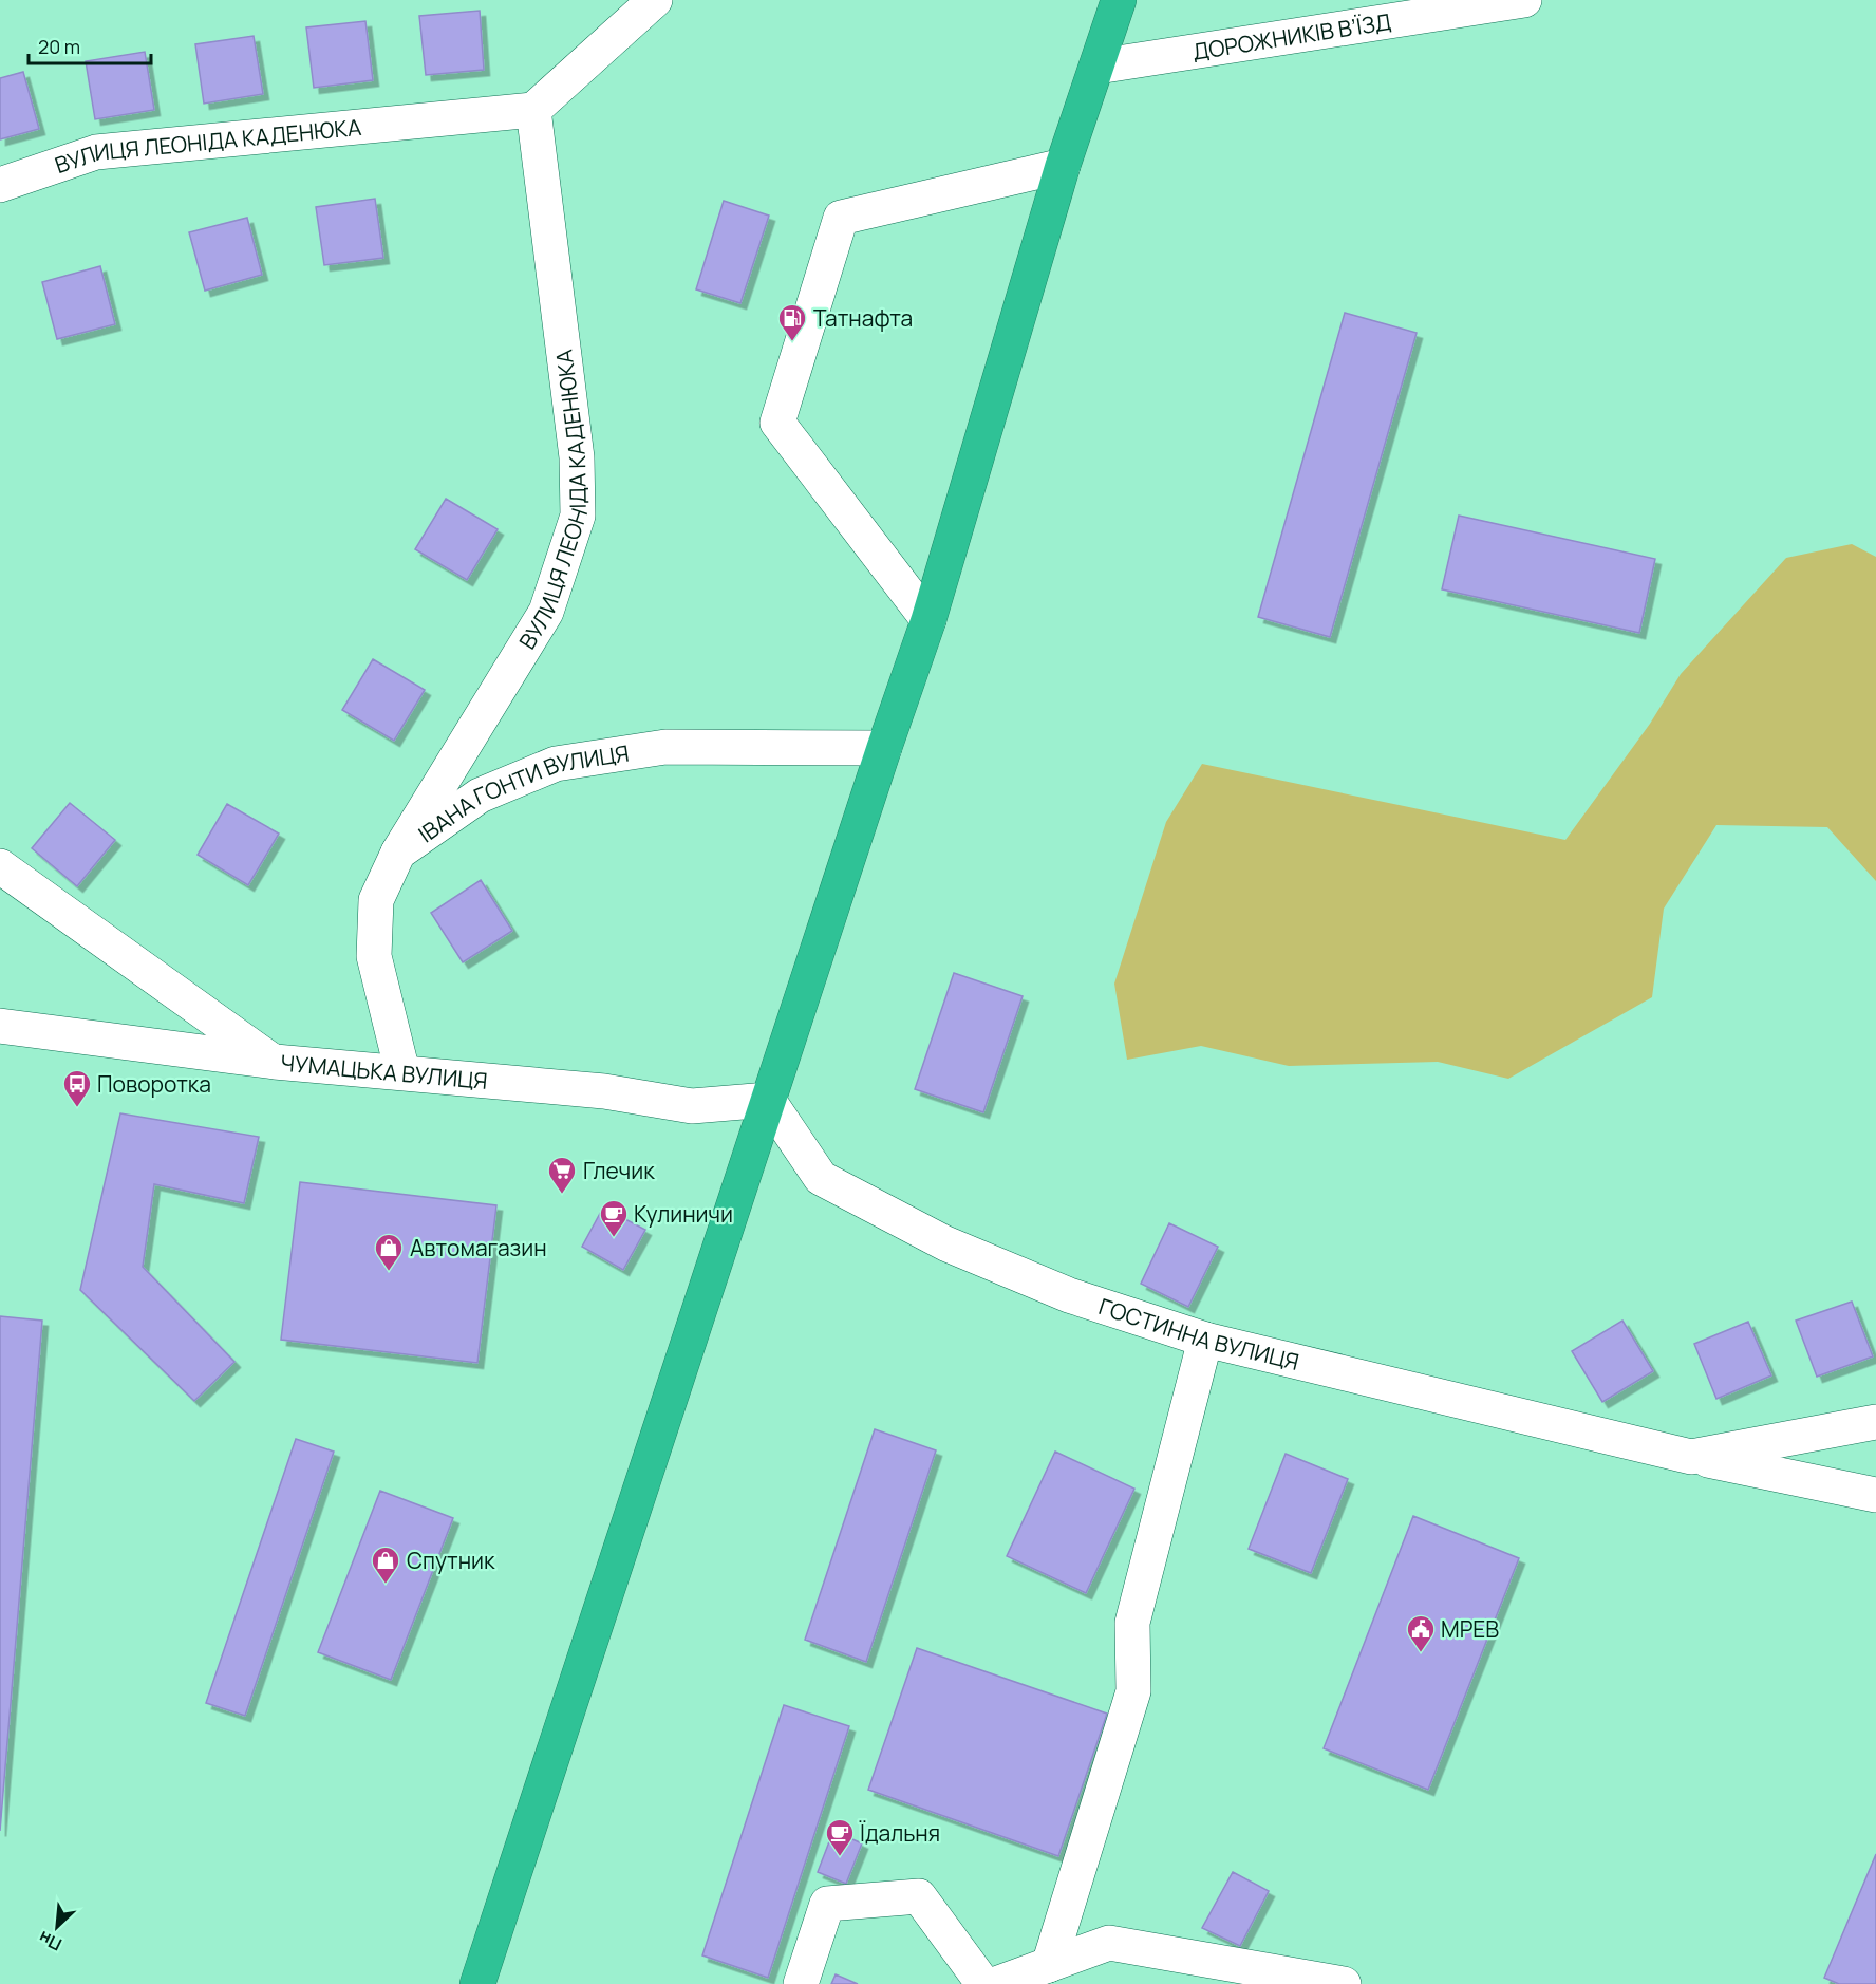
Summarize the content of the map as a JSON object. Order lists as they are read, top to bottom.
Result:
{
  "streets": {
    "street": [
      "ДОРОЖНИКІВ В’ЇЗД",
      "ВУЛИЦЯ ЛЕОНІДА КАДЕНЮКА",
      "ІВАНА ГОНТИ ВУЛИЦЯ",
      "ЧУМАЦЬКА ВУЛИЦЯ",
      "ГОСТИННА ВУЛИЦЯ"
    ]
  },
  "crossings": [
    ["ВУЛИЦЯ ЛЕОНІДА КАДЕНЮКА", "ІВАНА ГОНТИ ВУЛИЦЯ"],
    ["ІВАНА ГОНТИ ВУЛИЦЯ", "ЧУМАЦЬКА ВУЛИЦЯ"],
    ["ЧУМАЦЬКА ВУЛИЦЯ", "ГОСТИННА ВУЛИЦЯ"]
  ],
  "places": {
    "fuel station": ["Татнафта"],
    "bus stop": ["Поворотка"],
    "supermarket": ["Глечик"],
    "cafe": ["Кулиничи", "Їдальня"],
    "shop": ["Автомагазин", "Спутник"],
    "public building": ["МРЕВ"]
  },
  "scale_bar": "20 m",
  "north": "bottom left"
}
